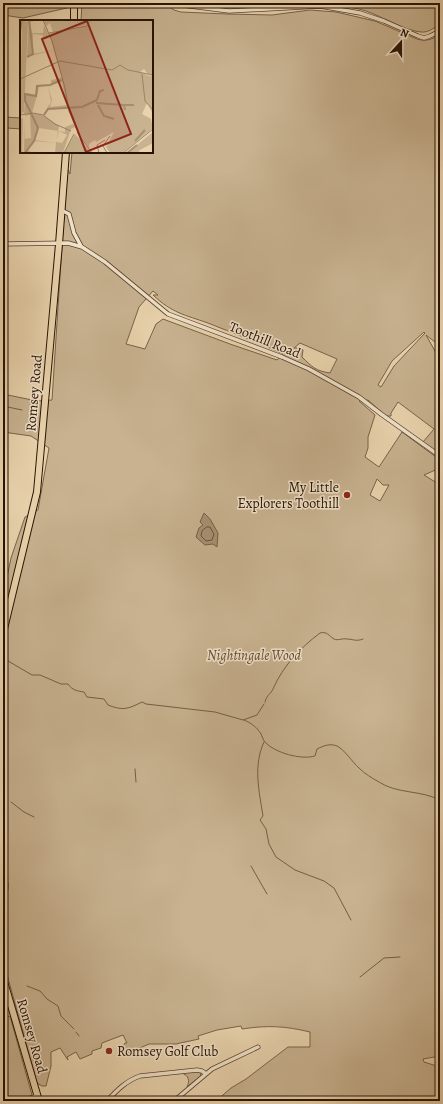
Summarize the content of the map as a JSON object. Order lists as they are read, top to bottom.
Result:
{
  "streets": {
    "main road": ["Romsey Road"],
    "street": ["Toothill Road"]
  },
  "crossings": [
    ["Toothill Road", "Romsey Road"]
  ],
  "parks": ["Nightingale Wood"],
  "places": ["My Little Explorers Toothill", "Romsey Golf Club"],
  "north": "top"
}
